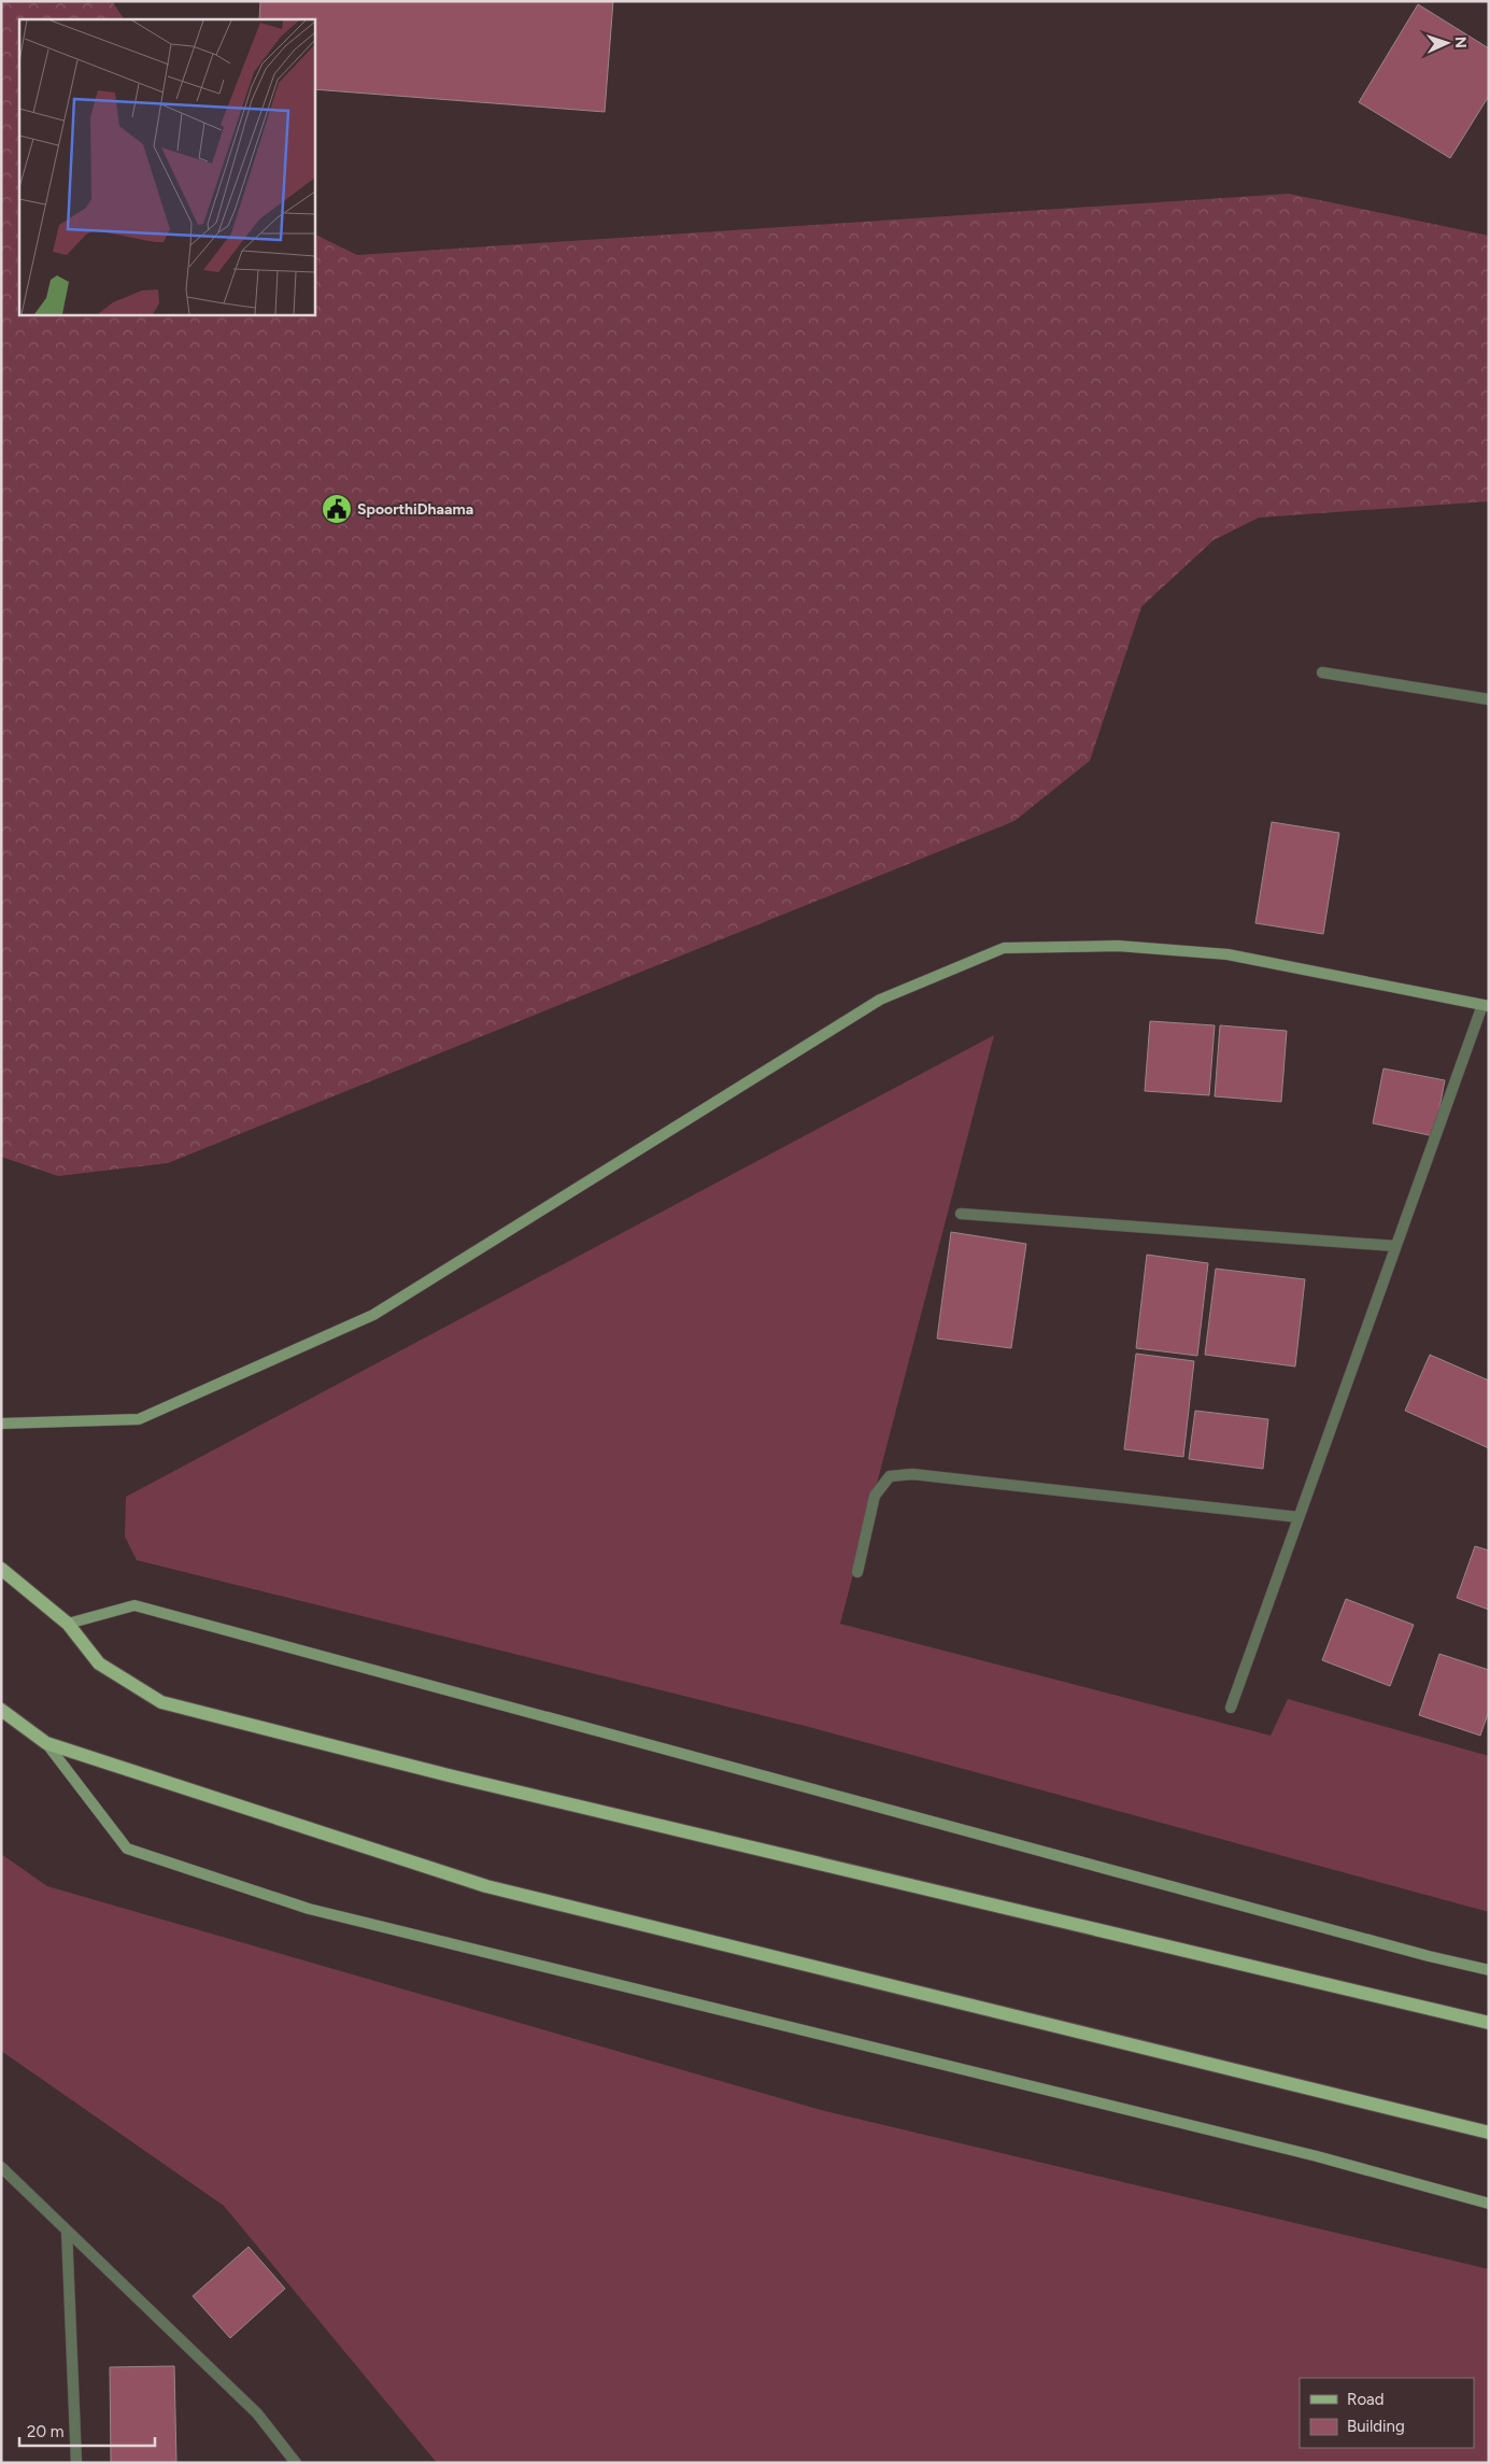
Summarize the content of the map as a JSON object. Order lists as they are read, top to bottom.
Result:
{
  "places": {
    "public building": ["SpoorthiDhaama"]
  },
  "legend": ["Road", "Building"],
  "scale_bar": "20 m",
  "north": "right"
}
